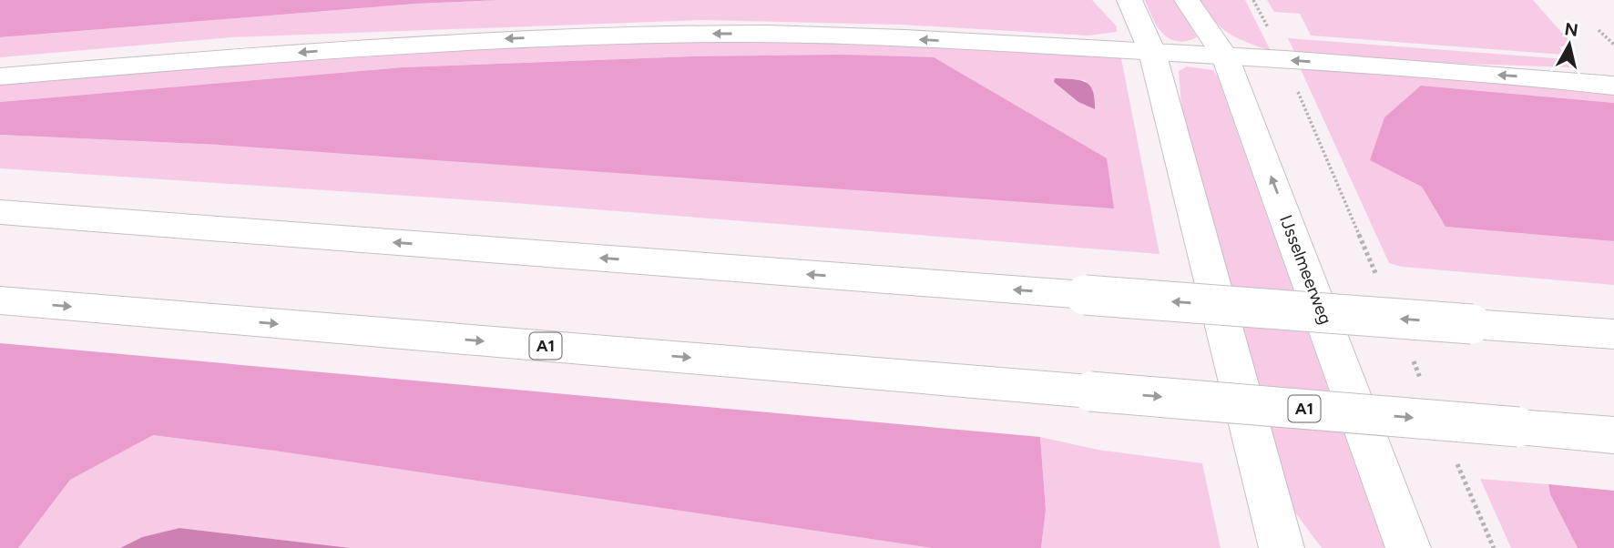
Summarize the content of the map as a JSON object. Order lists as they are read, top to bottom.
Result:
{
  "streets": {
    "main road": ["IJsselmeerweg", "A1"]
  },
  "north": "top"
}
